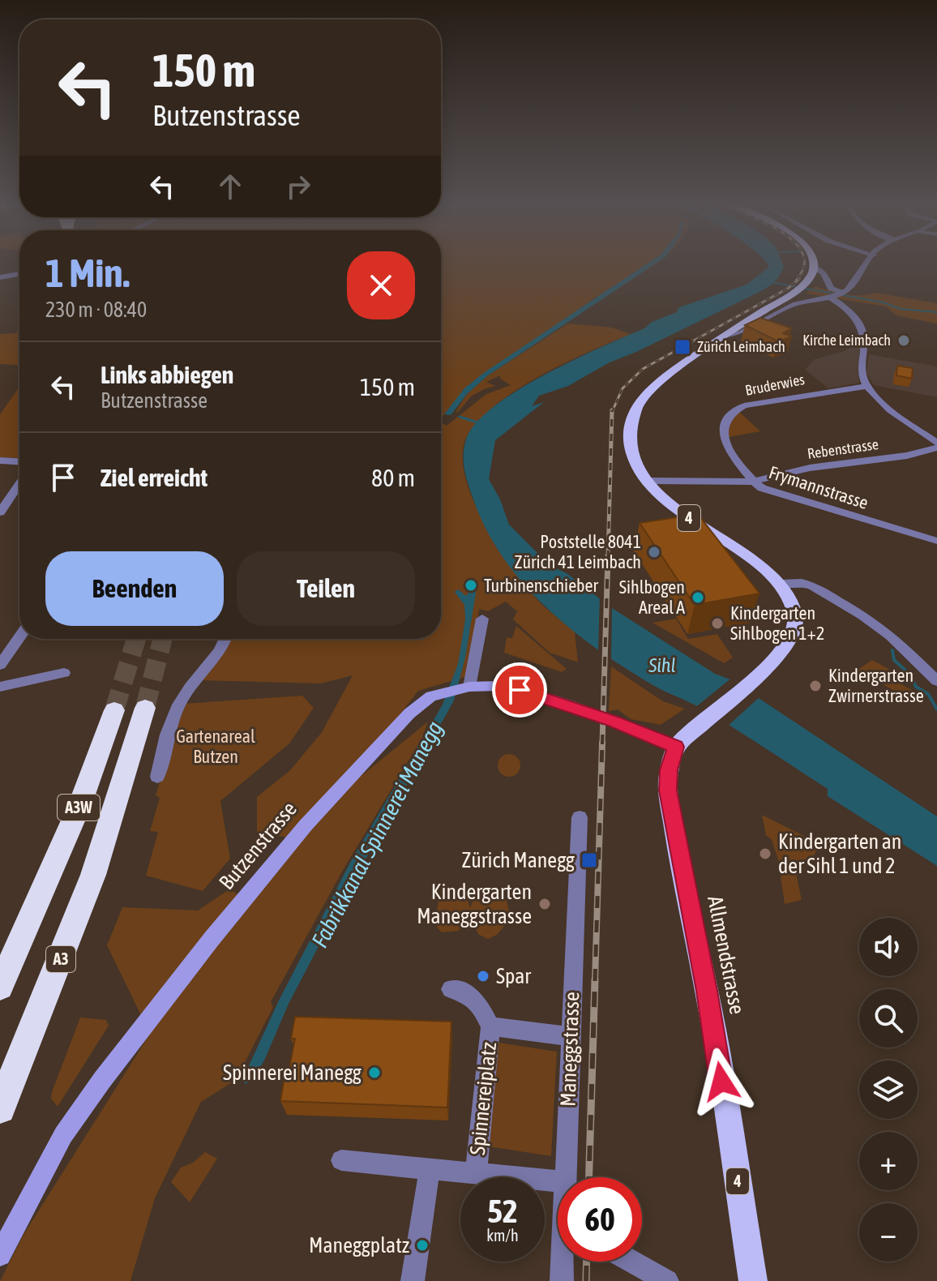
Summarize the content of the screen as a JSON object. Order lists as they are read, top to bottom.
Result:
{
  "streets": {
    "highway": ["A3W", "A3"],
    "main road": ["4", "Butzenstrasse", "Allmendstrasse"],
    "street": [
      "Bruderwies",
      "Rebenstrasse",
      "Frymannstrasse",
      "Maneggstrasse",
      "Spinnereiplatz"
    ]
  },
  "crossings": [
    ["Bruderwies", "Rebenstrasse"],
    ["Bruderwies", "Frymannstrasse"],
    ["Rebenstrasse", "Frymannstrasse"],
    ["Frymannstrasse", "4"],
    ["4", "Allmendstrasse"],
    ["Maneggstrasse", "Spinnereiplatz"]
  ],
  "water": ["Sihl", "Fabrikkanal Spinnerei Manegg"],
  "parks": ["Gartenareal Butzen"],
  "places": {
    "other": [
      "Kirche Leimbach",
      "Poststelle 8041 Zürich 41 Leimbach",
      "Turbinenschieber",
      "Sihlbogen Areal A",
      "Kindergarten Sihlbogen 1+2",
      "Kindergarten Zwirnerstrasse",
      "Kindergarten an der Sihl 1 und 2",
      "Kindergarten Maneggstrasse",
      "Spar",
      "Spinnerei Manegg",
      "Maneggplatz"
    ],
    "transit": ["Zürich Leimbach", "Zürich Manegg"]
  },
  "page": {
    "turn": ["150 m", "Butzenstrasse"],
    "heading": ["1 Min.", "230 m · 08:40"],
    "list": [
      {
        "name": "Links abbiegen",
        "note": "Butzenstrasse",
        "value": "150 m"
      },
      {
        "name": "Ziel erreicht",
        "value": "80 m"
      }
    ],
    "buttons": ["Beenden", "Teilen"],
    "map_buttons": ["+", "−"],
    "speed": "52 km/h",
    "limit": "60"
  }
}
